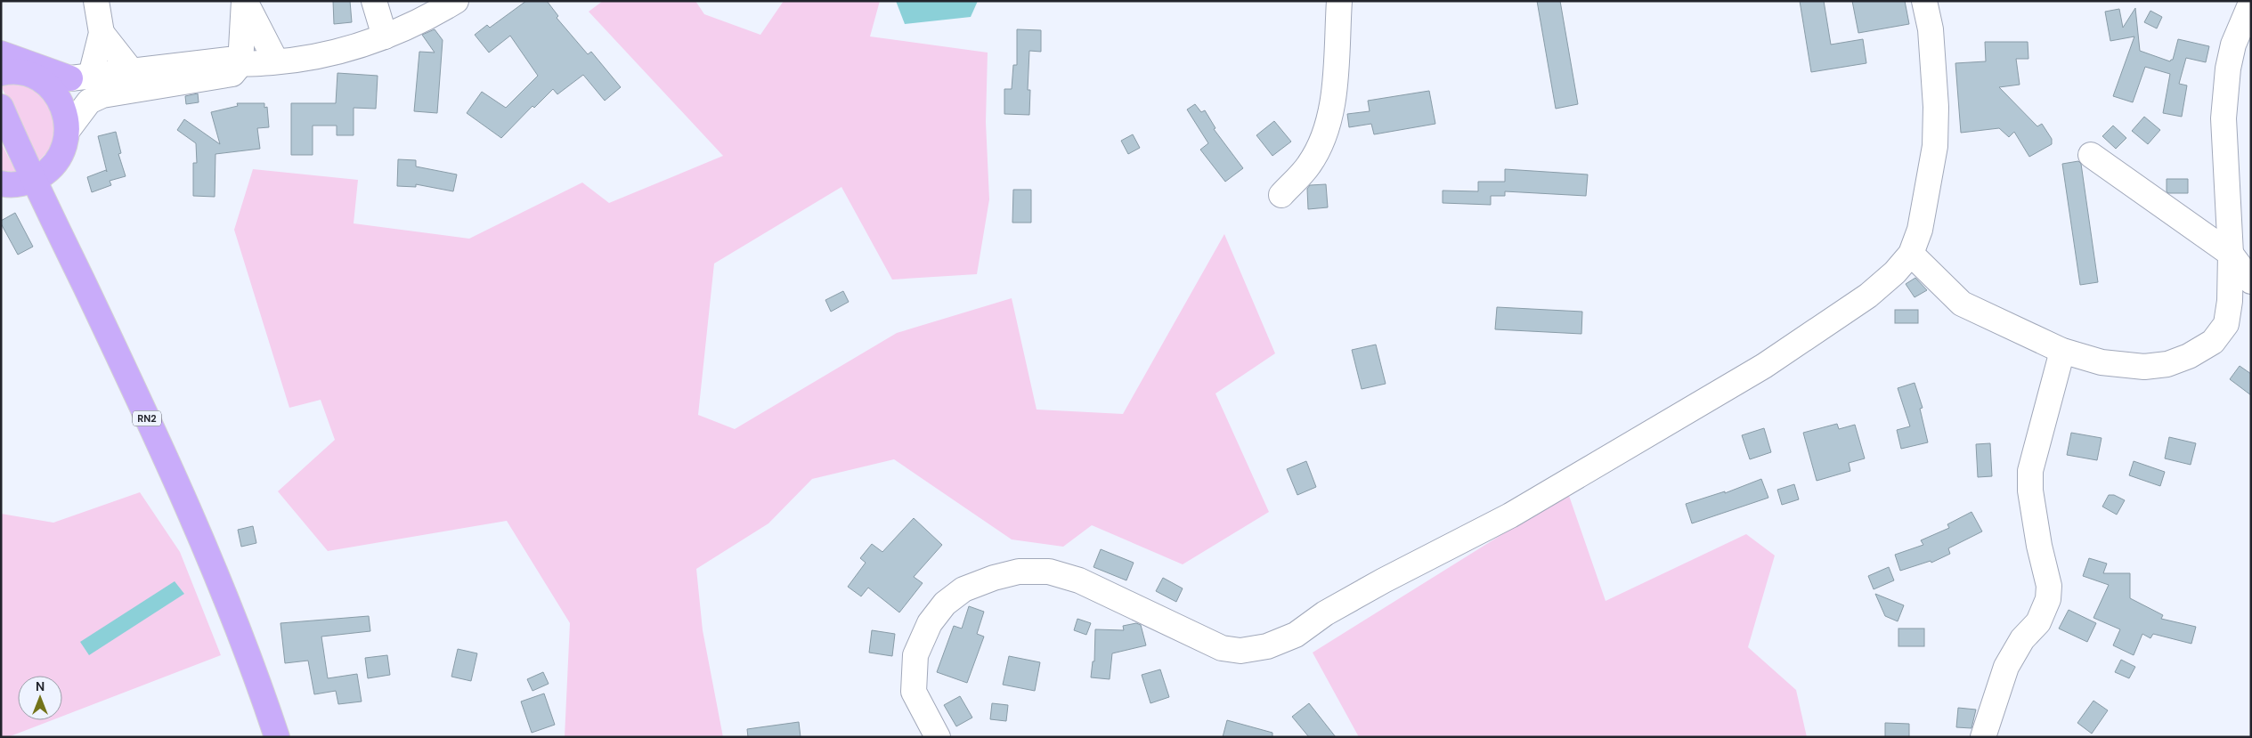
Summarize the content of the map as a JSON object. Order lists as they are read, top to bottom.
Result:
{
  "streets": {
    "highway": ["RN2"]
  },
  "north": "top"
}
